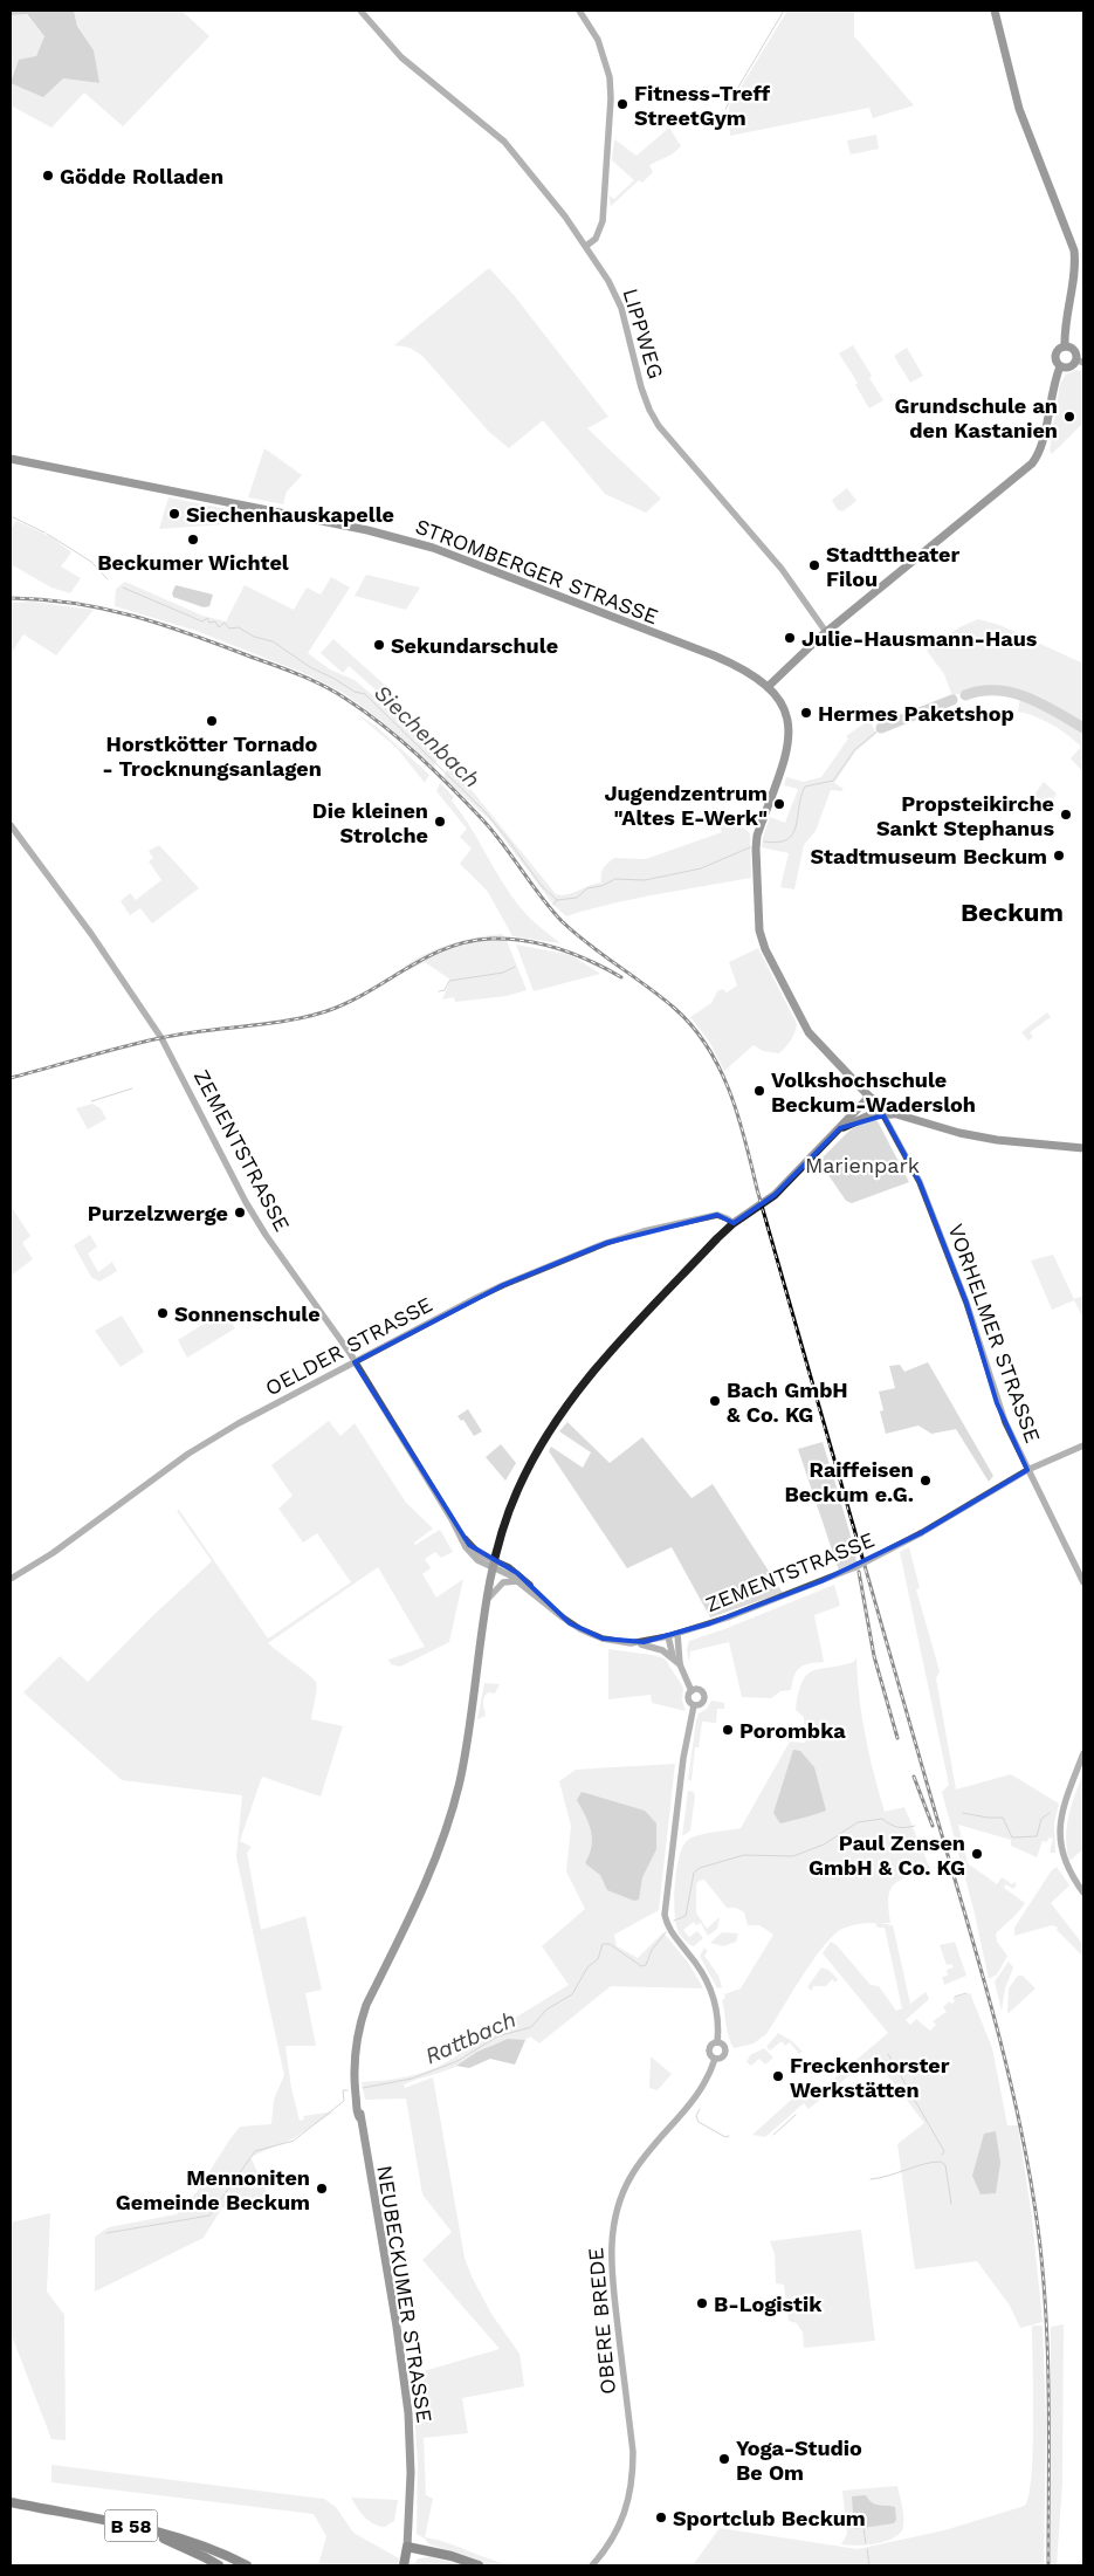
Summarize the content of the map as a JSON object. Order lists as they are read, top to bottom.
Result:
{
  "streets": {
    "main road": [
      "STROMBERGER STRASSE",
      "VORHELMER STRASSE",
      "NEUBECKUMER STRASSE",
      "B 58"
    ],
    "street": [
      "LIPPWEG",
      "ZEMENTSTRASSE",
      "OELDER STRASSE",
      "OBERE BREDE"
    ]
  },
  "crossings": [
    ["STROMBERGER STRASSE", "VORHELMER STRASSE"],
    ["STROMBERGER STRASSE", "NEUBECKUMER STRASSE"],
    ["ZEMENTSTRASSE", "VORHELMER STRASSE"],
    ["ZEMENTSTRASSE", "OELDER STRASSE"],
    ["ZEMENTSTRASSE", "NEUBECKUMER STRASSE"],
    ["VORHELMER STRASSE", "NEUBECKUMER STRASSE"],
    ["OELDER STRASSE", "NEUBECKUMER STRASSE"]
  ],
  "districts": ["Beckum"],
  "water": ["Siechenbach", "Rattbach"],
  "parks": ["Marienpark"],
  "places": [
    "Fitness-Treff StreetGym",
    "Gödde Rolladen",
    "Grundschule an den Kastanien",
    "Siechenhauskapelle",
    "Beckumer Wichtel",
    "Stadttheater Filou",
    "Julie-Hausmann-Haus",
    "Sekundarschule",
    "Hermes Paketshop",
    "Horstkötter Tornado - Trocknungsanlagen",
    "Jugendzentrum \"Altes E-Werk\"",
    "Propsteikirche Sankt Stephanus",
    "Die kleinen Strolche",
    "Stadtmuseum Beckum",
    "Volkshochschule Beckum-Wadersloh",
    "Purzelzwerge",
    "Sonnenschule",
    "Bach GmbH & Co. KG",
    "Raiffeisen Beckum e.G.",
    "Porombka",
    "Paul Zensen GmbH & Co. KG",
    "Freckenhorster Werkstätten",
    "Mennoniten Gemeinde Beckum",
    "B-Logistik",
    "Yoga-Studio Be Om",
    "Sportclub Beckum"
  ]
}
